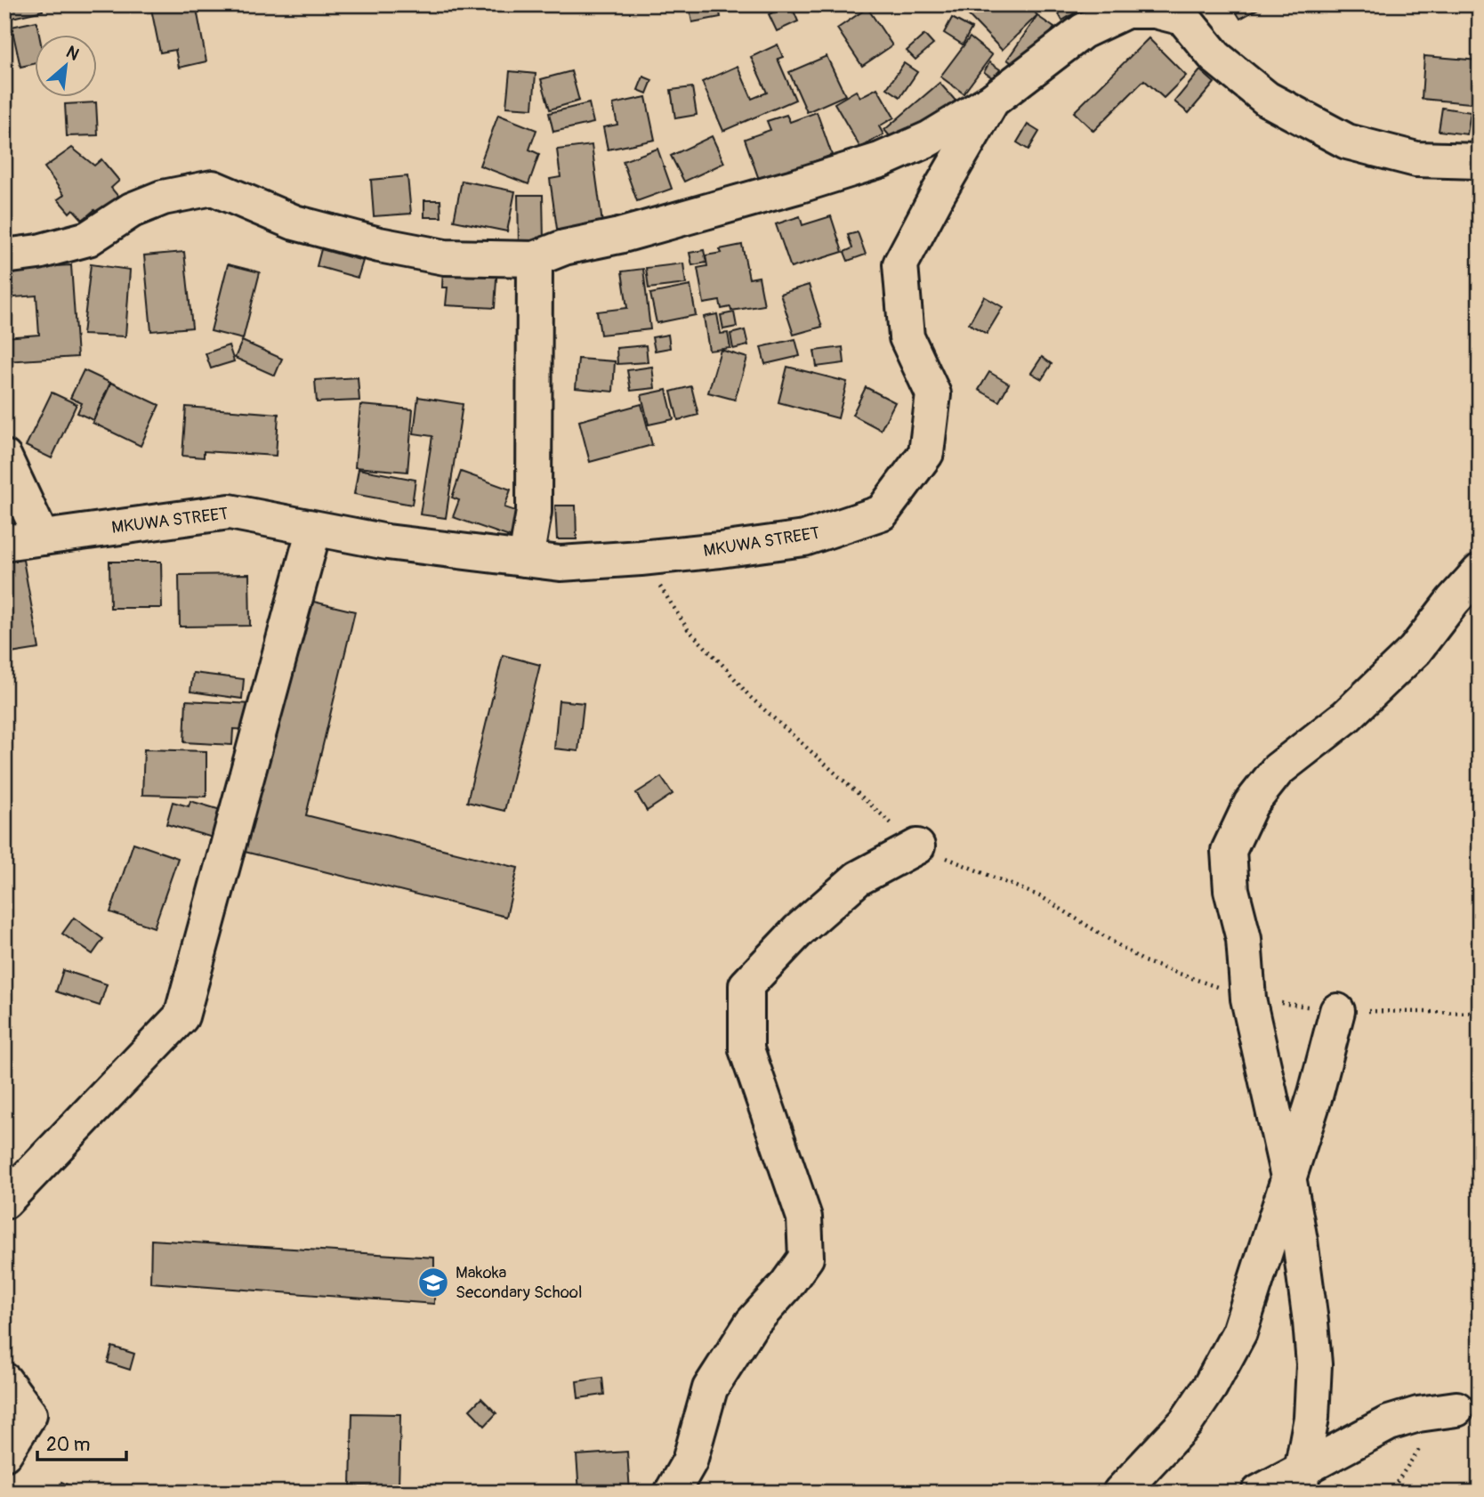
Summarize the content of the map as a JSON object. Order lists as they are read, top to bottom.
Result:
{
  "streets": {
    "street": ["MKUWA STREET"]
  },
  "places": {
    "school or university": ["Makoka Secondary School"]
  },
  "scale_bar": "20 m",
  "north": "top right"
}
